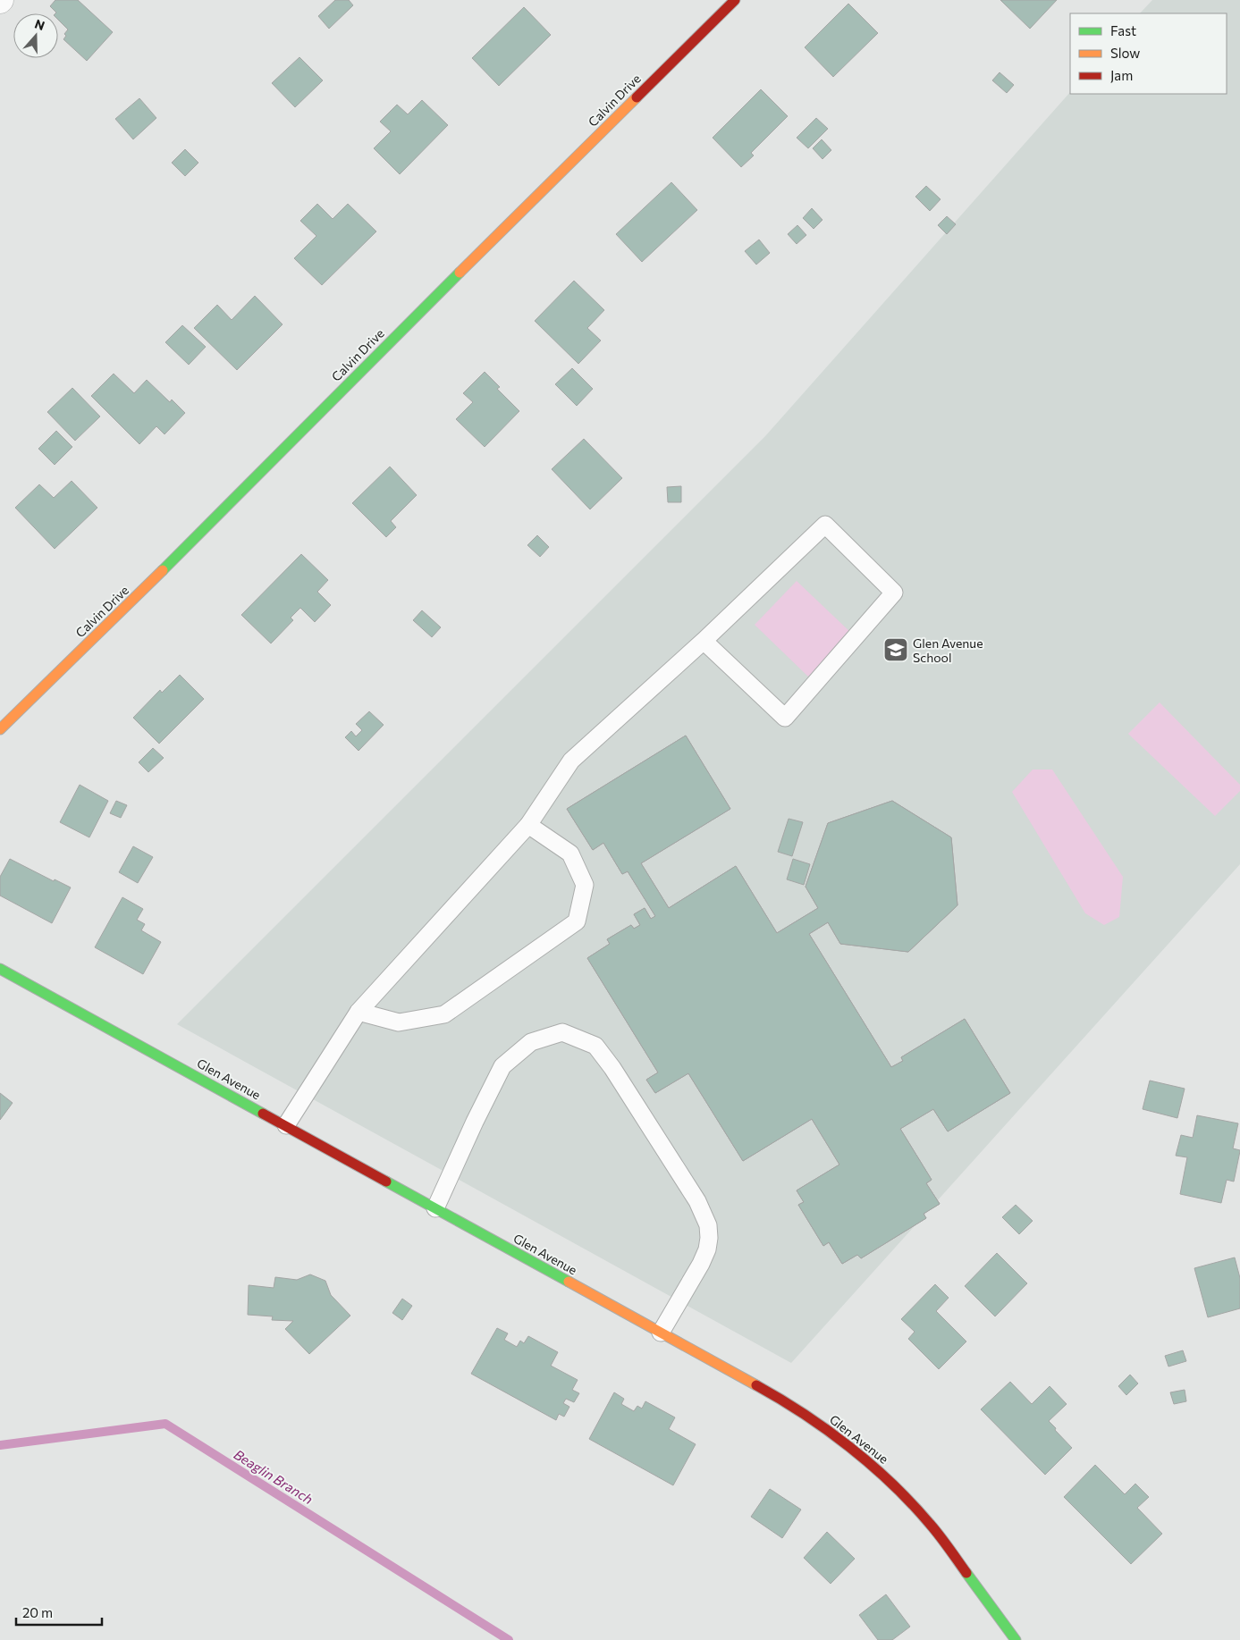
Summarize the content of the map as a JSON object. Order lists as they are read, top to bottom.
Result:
{
  "streets": {
    "street": ["Calvin Drive", "Glen Avenue"]
  },
  "water": ["Beaglin Branch"],
  "places": {
    "school or university": ["Glen Avenue School"]
  },
  "legend": ["Fast", "Slow", "Jam"],
  "scale_bar": "20 m",
  "north": "top"
}
